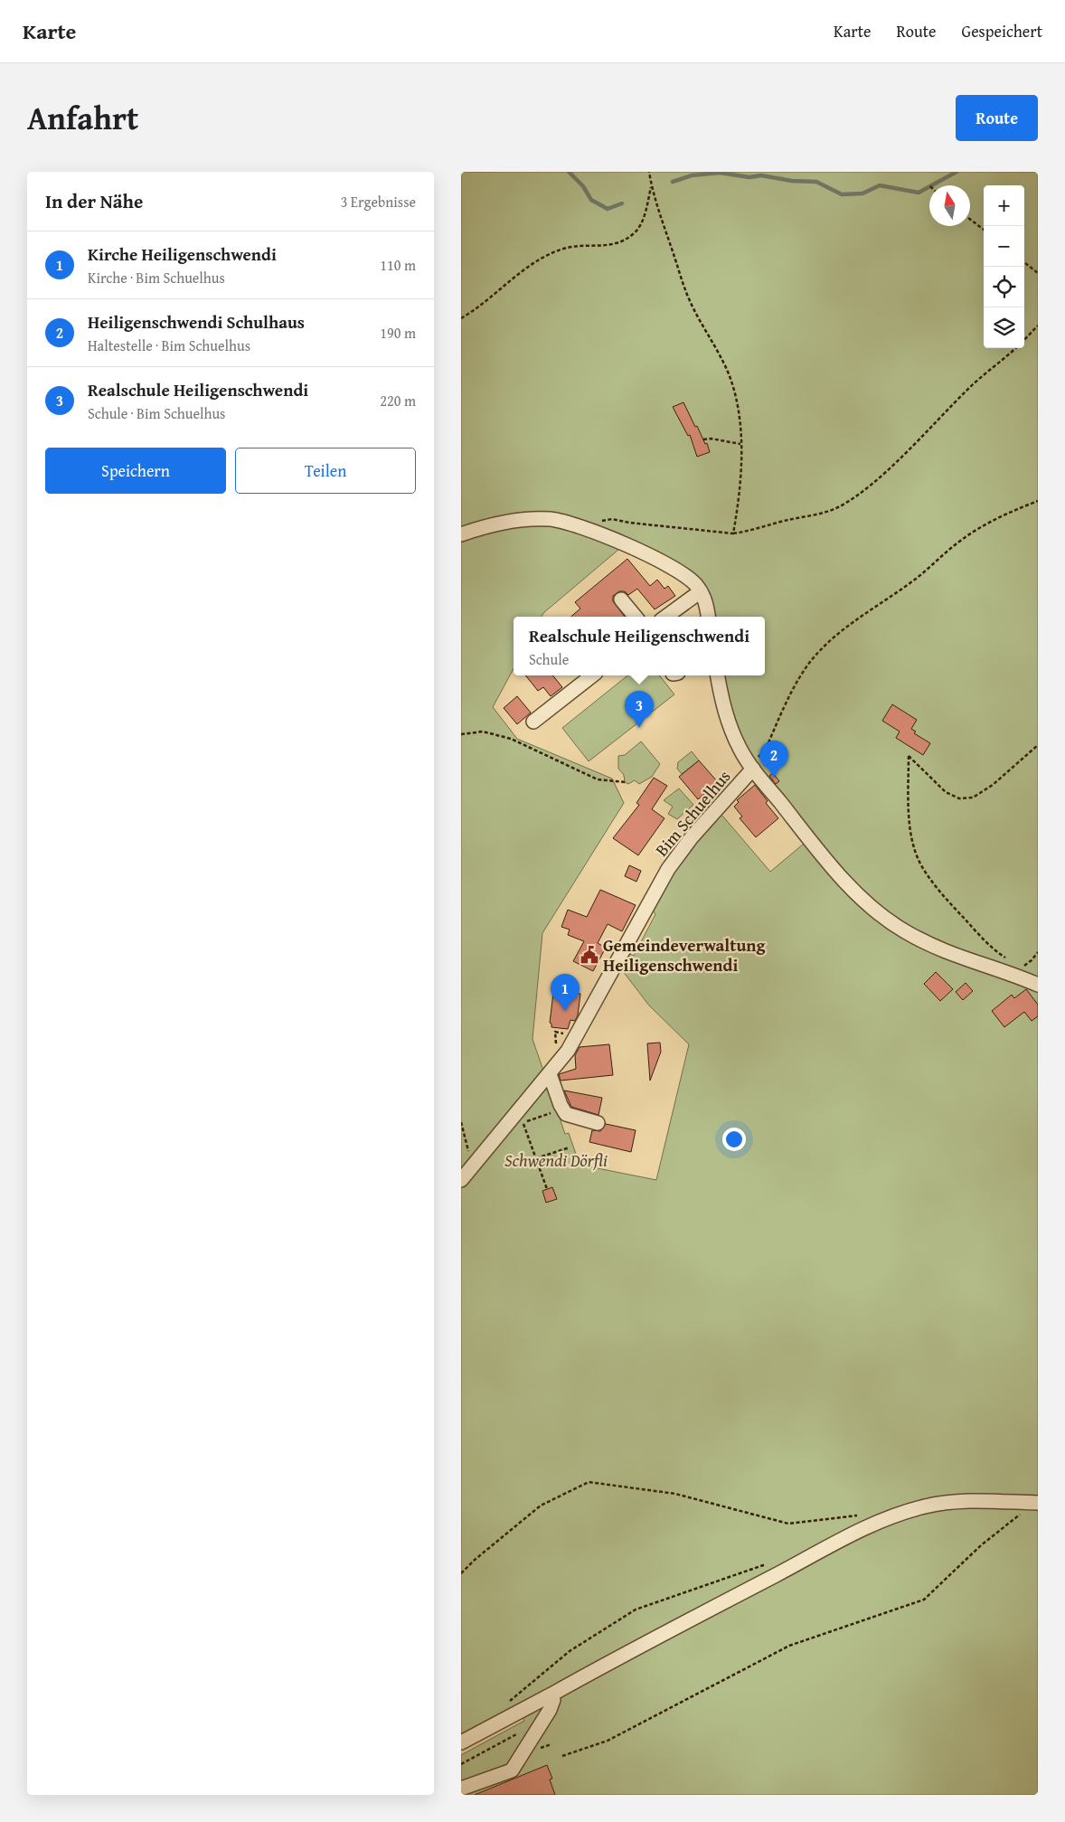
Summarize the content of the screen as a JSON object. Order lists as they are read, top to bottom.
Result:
{
  "streets": {
    "street": ["Bim Schuelhus"]
  },
  "parks": ["Schwendi Dörfli"],
  "places": {
    "public building": ["Gemeindeverwaltung Heiligenschwendi"]
  },
  "north": "top",
  "page": {
    "header": "Karte",
    "nav": ["Karte", "Route", "Gespeichert"],
    "title": "Anfahrt",
    "buttons": [
      "Route",
      ["Speichern", "Teilen"]
    ],
    "heading": ["In der Nähe", "3 Ergebnisse"],
    "map_buttons": ["+", "−"],
    "list": [
      {
        "mark": "1",
        "name": "Kirche Heiligenschwendi",
        "note": "Kirche · Bim Schuelhus",
        "value": "110 m"
      },
      {
        "mark": "2",
        "name": "Heiligenschwendi Schulhaus",
        "note": "Haltestelle · Bim Schuelhus",
        "value": "190 m"
      },
      {
        "mark": "3",
        "name": "Realschule Heiligenschwendi",
        "note": "Schule · Bim Schuelhus",
        "value": "220 m"
      }
    ],
    "popup": ["Realschule Heiligenschwendi", "Schule"],
    "pins": ["3", "2", "1"]
  }
}
